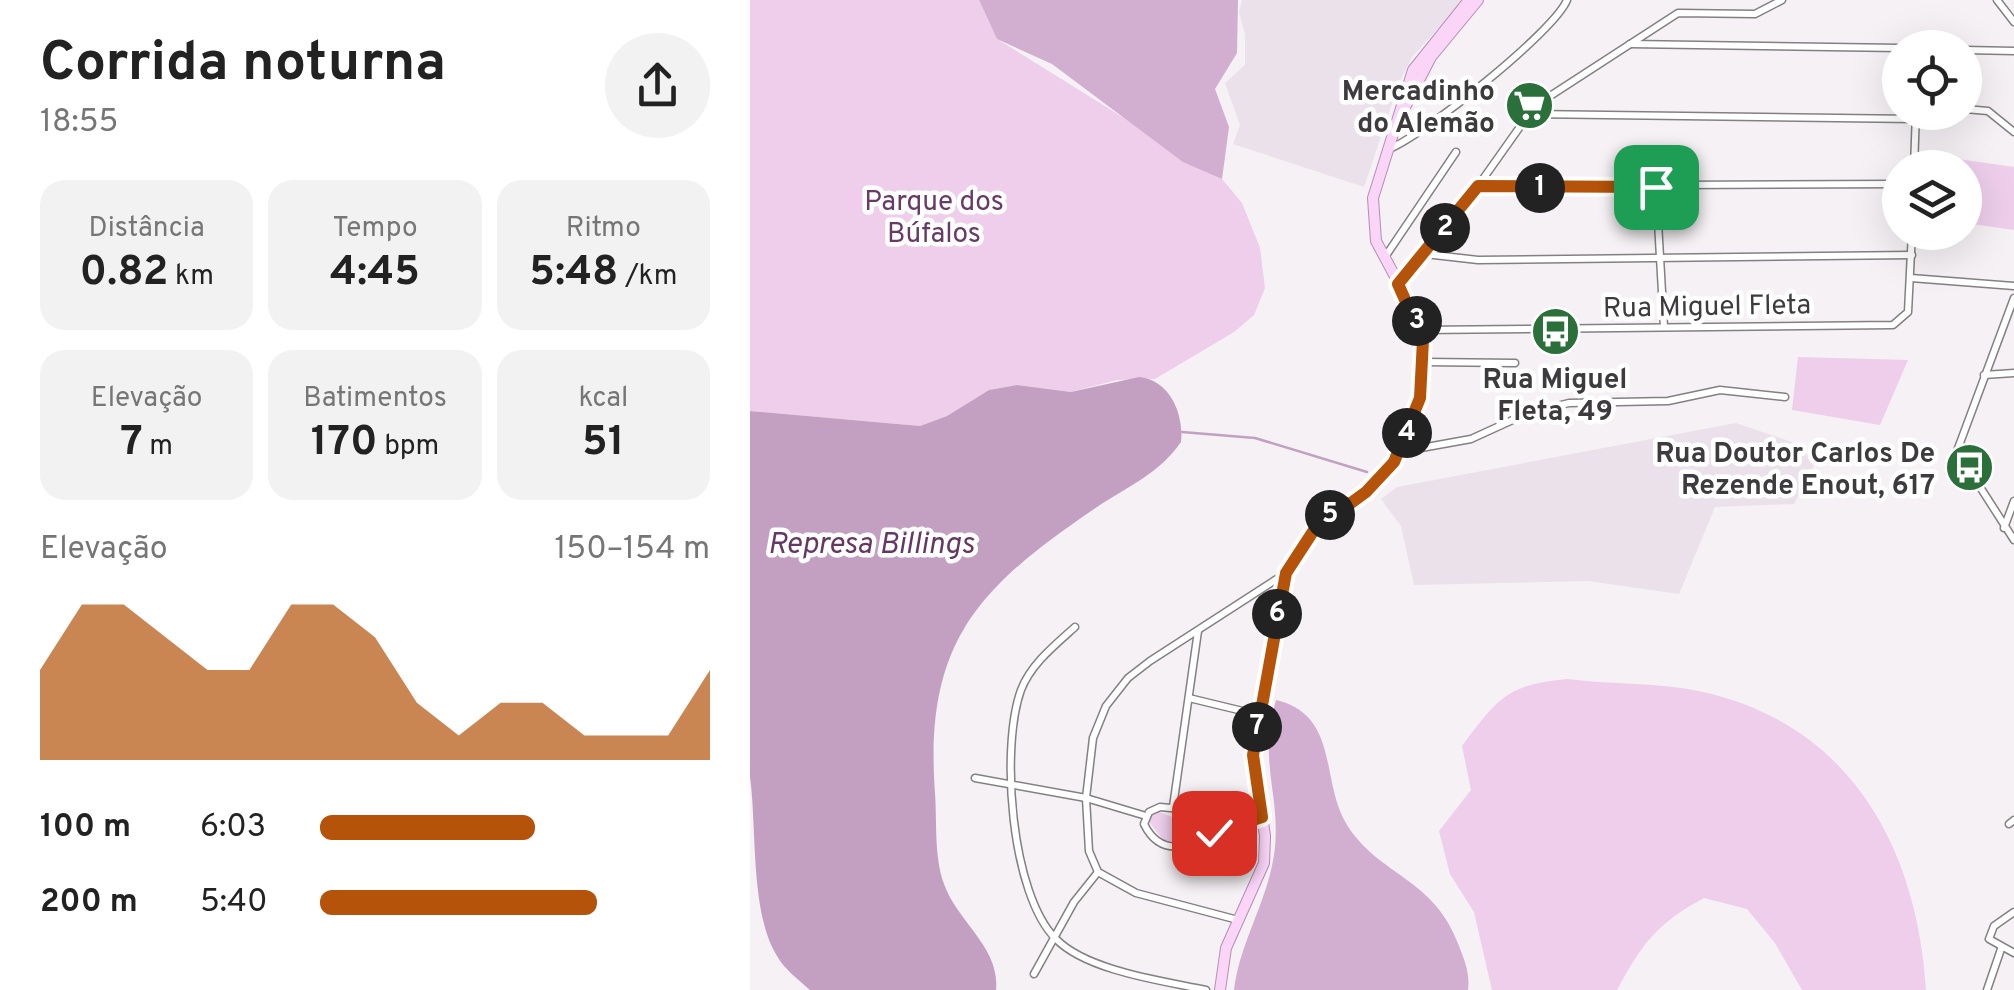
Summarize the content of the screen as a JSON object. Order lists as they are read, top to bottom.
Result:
{
  "streets": {
    "street": ["Rua Miguel Fleta"]
  },
  "water": ["Represa Billings"],
  "parks": ["Parque dos Búfalos"],
  "places": {
    "supermarket": ["Mercadinho do Alemão"],
    "bus stop": ["Rua Miguel Fleta, 49", "Rua Doutor Carlos De Rezende Enout, 617"]
  },
  "page": {
    "heading": ["Corrida noturna", "18:55"],
    "pins": [
      "1",
      "2",
      "3",
      "4",
      "5",
      "6",
      "7"
    ],
    "stats": [
      ["Distância", "0.82 km"],
      ["Tempo", "4:45"],
      ["Ritmo", "5:48 /km"],
      ["Elevação", "7 m"],
      ["Batimentos", "170 bpm"],
      ["kcal", "51"]
    ],
    "chart": ["Elevação", "150–154 m"],
    "list": [
      {
        "name": "100 m",
        "note": "6:03"
      },
      {
        "name": "200 m",
        "note": "5:40"
      }
    ]
  }
}
